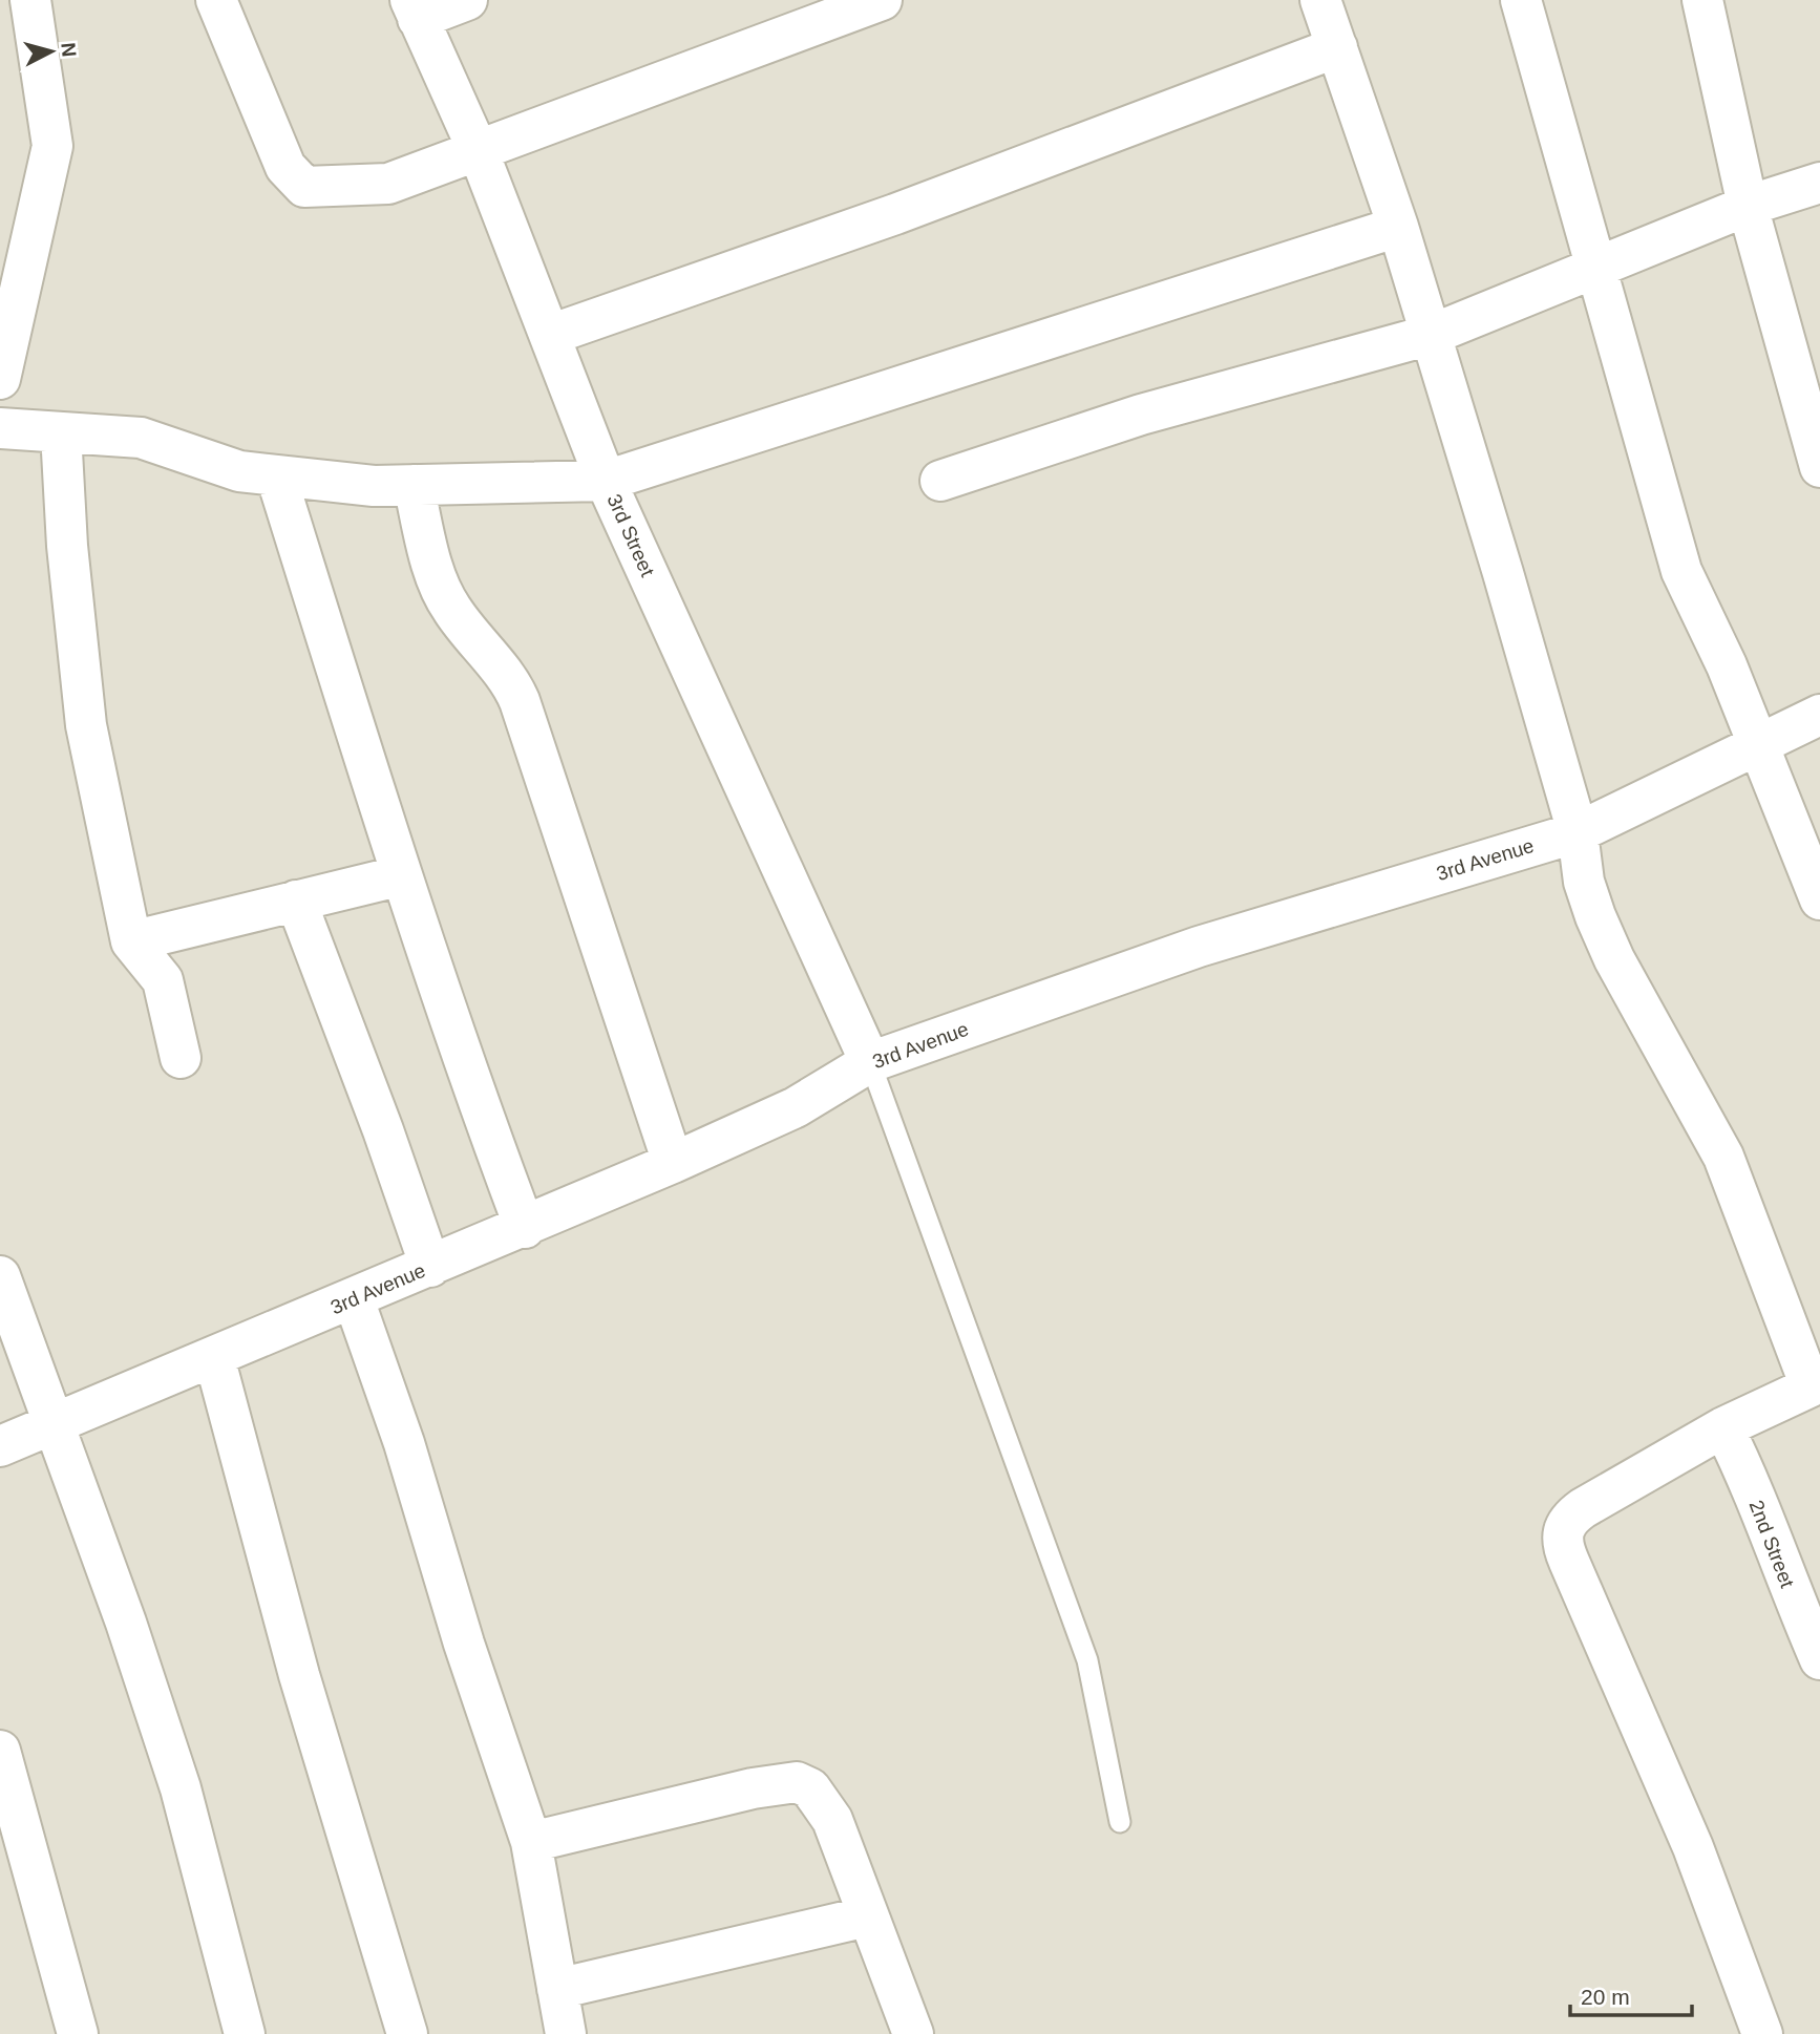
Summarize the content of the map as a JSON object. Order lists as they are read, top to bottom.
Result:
{
  "streets": {
    "street": ["3rd Street", "3rd Avenue", "2nd Street"]
  },
  "crossings": [
    ["3rd Street", "3rd Avenue"]
  ],
  "scale_bar": "20 m",
  "north": "right"
}
